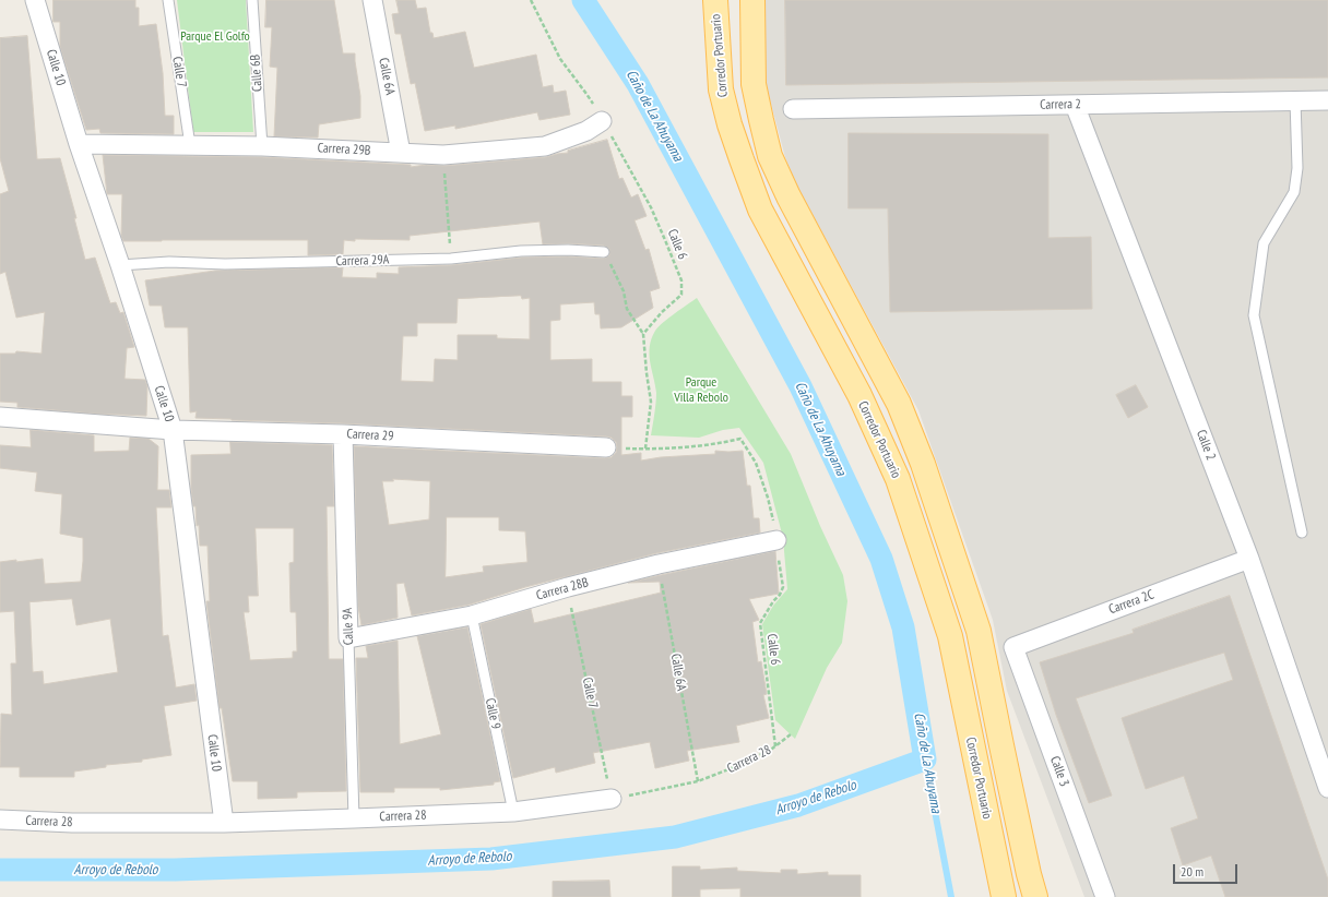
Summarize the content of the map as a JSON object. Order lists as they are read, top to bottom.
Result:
{
  "streets": {
    "main road": ["Corredor Portuario"],
    "street": [
      "Calle 10",
      "Calle 6A",
      "Carrera 2",
      "Carrera 29B",
      "Carrera 29",
      "Calle 2",
      "Carrera 28B",
      "Carrera 2C",
      "Calle 9A",
      "Carrera 28",
      "Calle 3"
    ],
    "lane": [
      "Calle 7",
      "Calle 6B",
      "Carrera 29A",
      "Calle 9"
    ],
    "path": ["Calle 6"]
  },
  "crossings": [
    ["Calle 10", "Carrera 29B"],
    ["Calle 10", "Carrera 29A"],
    ["Calle 10", "Carrera 29"],
    ["Calle 10", "Carrera 28"],
    ["Calle 7", "Carrera 29B"],
    ["Calle 7", "Carrera 28B"],
    ["Calle 7", "Carrera 28"],
    ["Calle 6B", "Carrera 29B"],
    ["Calle 6A", "Carrera 29B"],
    ["Calle 6A", "Carrera 28B"],
    ["Calle 6A", "Carrera 28"],
    ["Carrera 2", "Calle 2"],
    ["Carrera 29B", "Calle 6"],
    ["Calle 6", "Carrera 28B"],
    ["Calle 6", "Carrera 28"],
    ["Carrera 29", "Calle 9A"],
    ["Calle 2", "Carrera 2C"],
    ["Carrera 28B", "Calle 9A"],
    ["Carrera 28B", "Calle 9"],
    ["Carrera 2C", "Calle 3"],
    ["Calle 9A", "Carrera 28"],
    ["Calle 9", "Carrera 28"]
  ],
  "water": ["Caño de La Ahuyama", "Arroyo de Rebolo"],
  "parks": ["Parque El Golfo", "Parque Villa Rebolo"],
  "scale_bar": "20 m"
}
